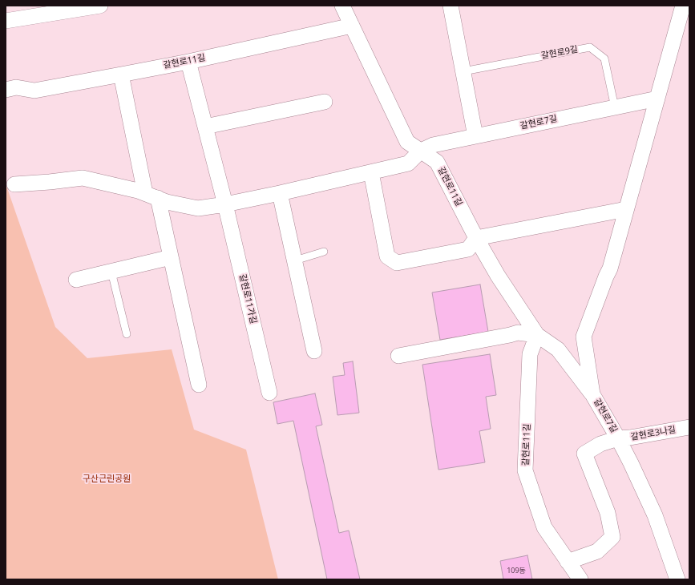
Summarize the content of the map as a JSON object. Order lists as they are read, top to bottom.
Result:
{
  "streets": {
    "street": [
      "갈현로11길",
      "갈현로7길",
      "갈현로11가길",
      "갈현로3나길"
    ],
    "lane": ["갈현로9길"]
  },
  "crossings": [
    ["갈현로9길", "갈현로7길"],
    ["갈현로11길", "갈현로7길"],
    ["갈현로11길", "갈현로11가길"],
    ["갈현로11길", "갈현로3나길"],
    ["갈현로7길", "갈현로3나길"]
  ],
  "parks": ["구산근린공원"],
  "house_numbers": ["109동"]
}
